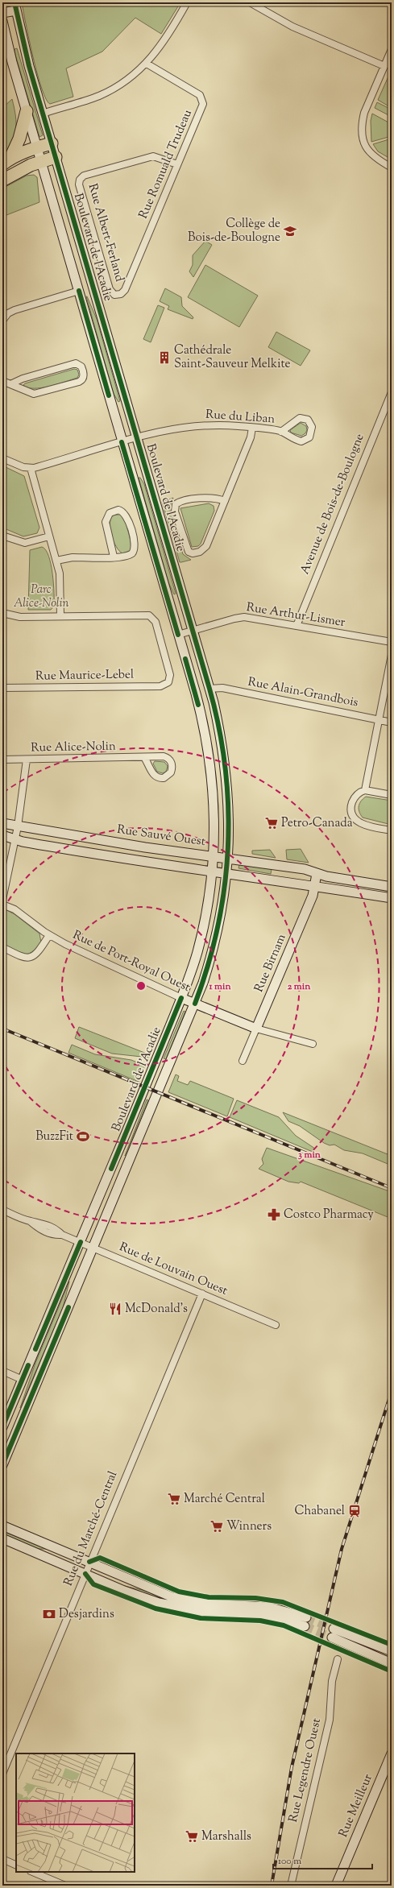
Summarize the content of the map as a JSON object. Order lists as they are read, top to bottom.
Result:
{
  "streets": {
    "main road": [
      "Boulevard de l'Acadie",
      "Rue Sauvé Ouest",
      "Rue de Port-Royal Ouest",
      "Rue Birnam",
      "Rue Meilleur"
    ],
    "street": [
      "Rue Romuald Trudeau",
      "Rue Albert-Ferland",
      "Rue du Liban",
      "Avenue de Bois-de-Boulogne",
      "Rue Arthur-Lismer",
      "Rue Maurice-Lebel",
      "Rue Alain-Grandbois",
      "Rue Alice-Nolin",
      "Rue de Louvain Ouest",
      "Rue du Marché-Central",
      "Rue Legendre Ouest"
    ]
  },
  "crossings": [
    ["Rue Romuald Trudeau", "Rue Albert-Ferland"],
    ["Boulevard de l'Acadie", "Rue du Liban"],
    ["Boulevard de l'Acadie", "Rue Arthur-Lismer"],
    ["Boulevard de l'Acadie", "Rue Alain-Grandbois"],
    ["Boulevard de l'Acadie", "Rue Sauvé Ouest"],
    ["Boulevard de l'Acadie", "Rue de Port-Royal Ouest"],
    ["Boulevard de l'Acadie", "Rue de Louvain Ouest"],
    ["Avenue de Bois-de-Boulogne", "Rue Arthur-Lismer"],
    ["Rue Sauvé Ouest", "Rue Birnam"],
    ["Rue de Port-Royal Ouest", "Rue Birnam"],
    ["Rue de Louvain Ouest", "Rue du Marché-Central"]
  ],
  "parks": ["Parc Alice-Nolin"],
  "places": {
    "school or university": ["Collège de Bois-de-Boulogne"],
    "building": ["Cathédrale Saint-Sauveur Melkite"],
    "supermarket": [
      "Petro-Canada",
      "Marché Central",
      "Winners",
      "Marshalls"
    ],
    "sports": ["BuzzFit"],
    "pharmacy": ["Costco Pharmacy"],
    "restaurant": ["McDonald's"],
    "station": ["Chabanel"],
    "bank": ["Desjardins"]
  },
  "scale_bar": "100 m",
  "rings": ["1 min", "2 min", "3 min"]
}
